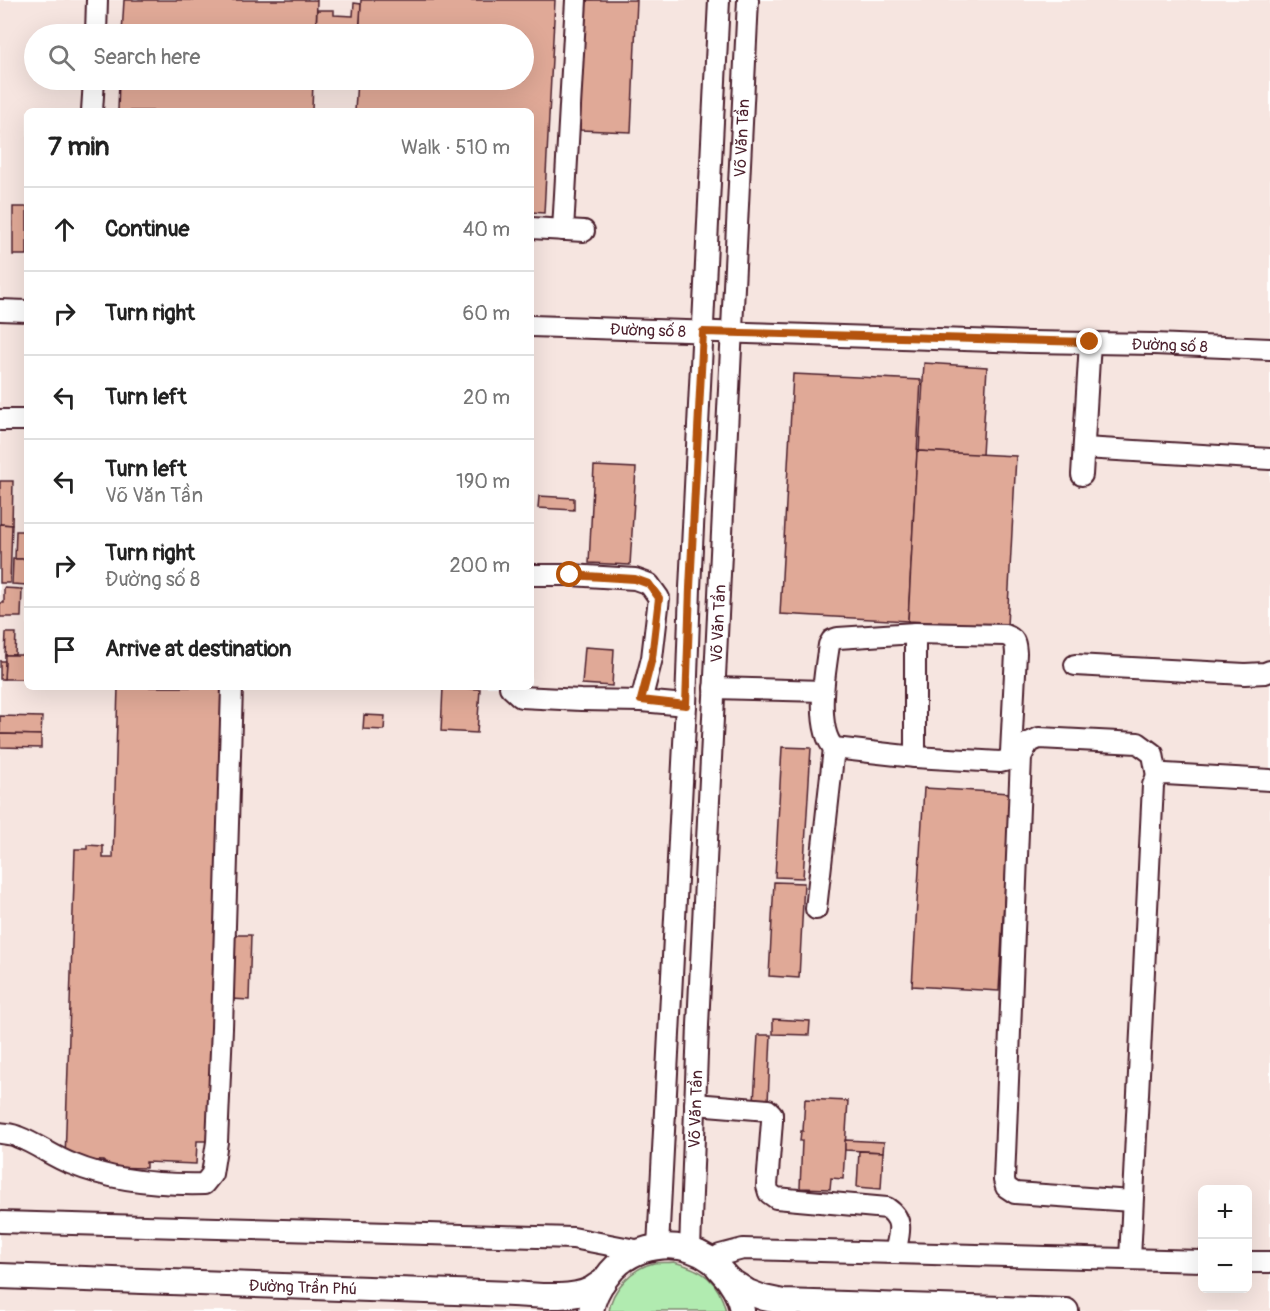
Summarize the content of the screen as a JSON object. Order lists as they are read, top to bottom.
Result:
{
  "streets": {
    "main road": ["Đường Trần Phú"],
    "street": ["Võ Văn Tần", "Đường số 8"]
  },
  "crossings": [
    ["Võ Văn Tần", "Đường số 8"]
  ],
  "page": {
    "search": "Search here",
    "heading": ["7 min", "Walk · 510 m"],
    "list": [
      ["Continue", "40 m"],
      ["Turn right", "60 m"],
      ["Turn left", "20 m"],
      ["Turn left", "Võ Văn Tần", "190 m"],
      ["Turn right", "Đường số 8", "200 m"],
      "Arrive at destination"
    ],
    "map_buttons": ["+", "−"]
  }
}
